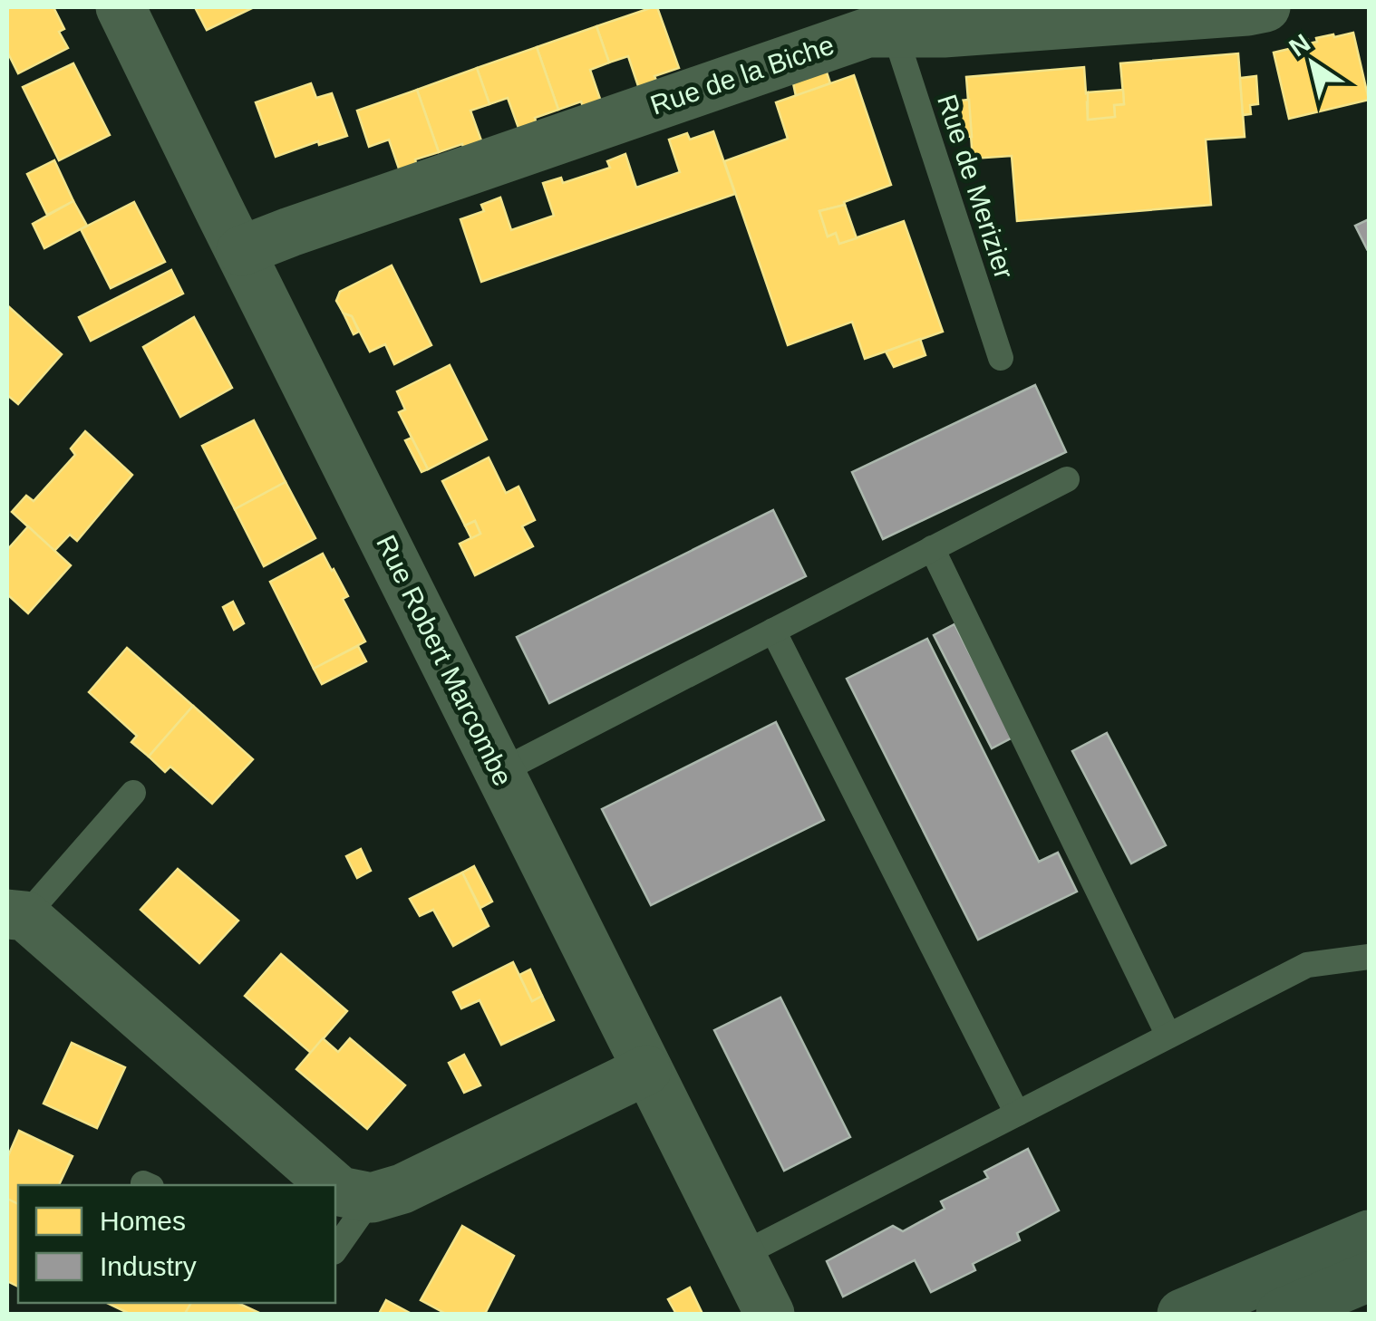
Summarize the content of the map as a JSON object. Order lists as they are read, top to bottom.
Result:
{
  "streets": {
    "street": ["Rue de la Biche", "Rue Robert Marcombe"],
    "lane": ["Rue de Merizier"]
  },
  "crossings": [
    ["Rue de la Biche", "Rue de Merizier"],
    ["Rue de la Biche", "Rue Robert Marcombe"]
  ],
  "legend": ["Homes", "Industry"],
  "north": "top left"
}
